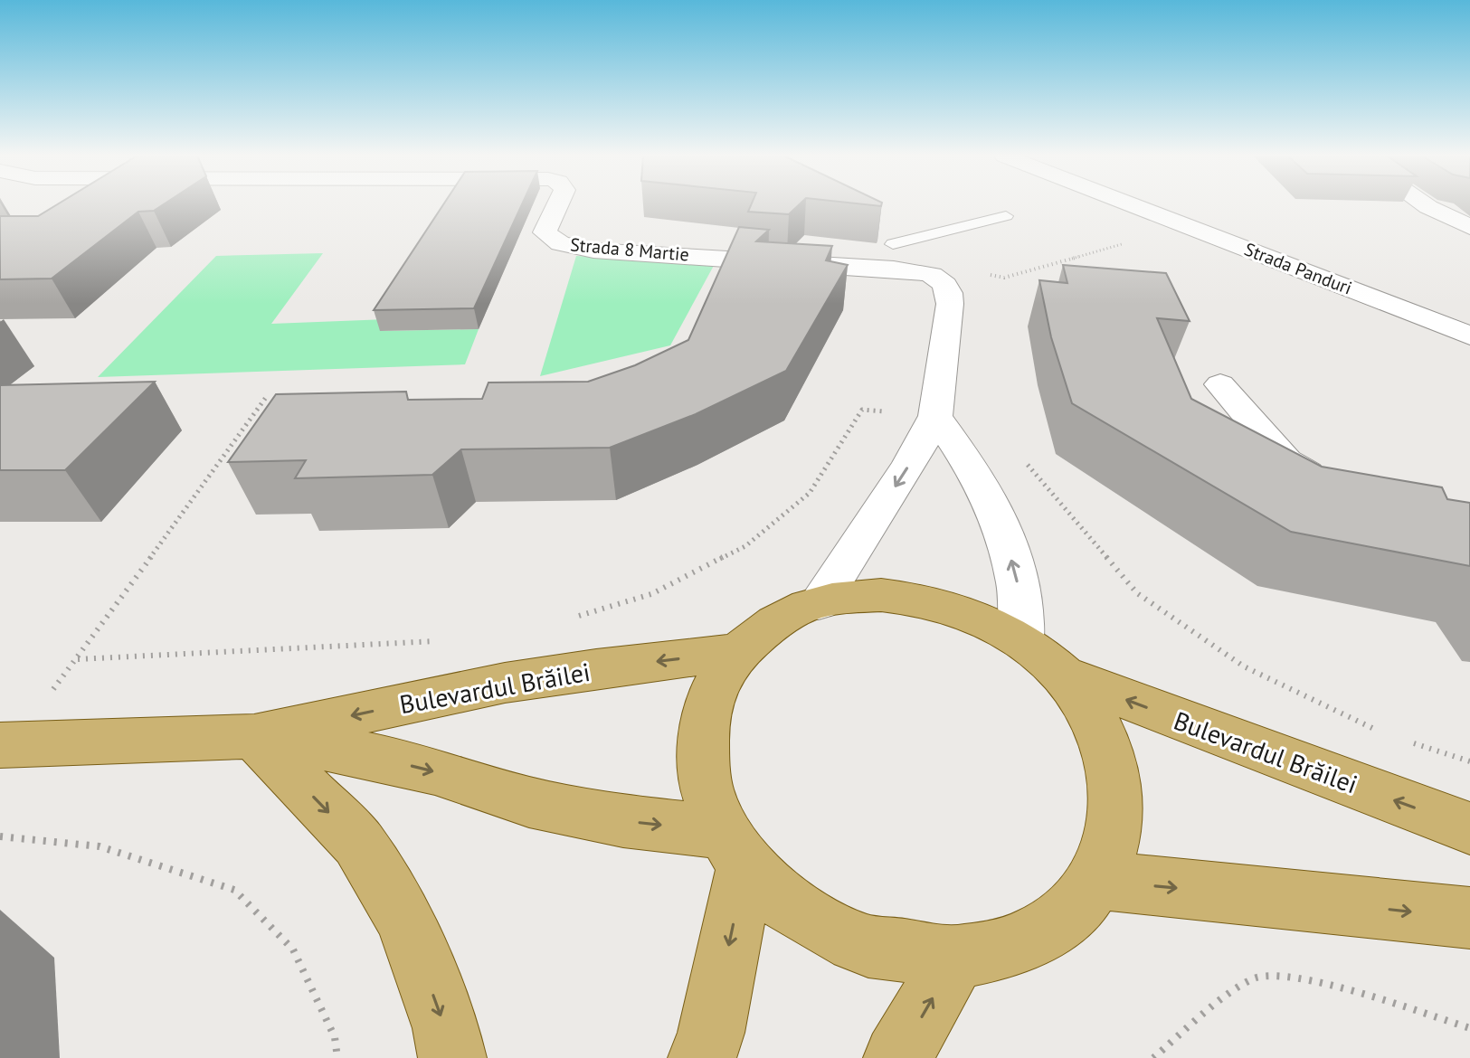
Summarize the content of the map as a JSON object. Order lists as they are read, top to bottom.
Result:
{
  "streets": {
    "main road": ["Bulevardul Brăilei"],
    "street": ["Strada 8 Martie", "Strada Panduri"]
  }
}
